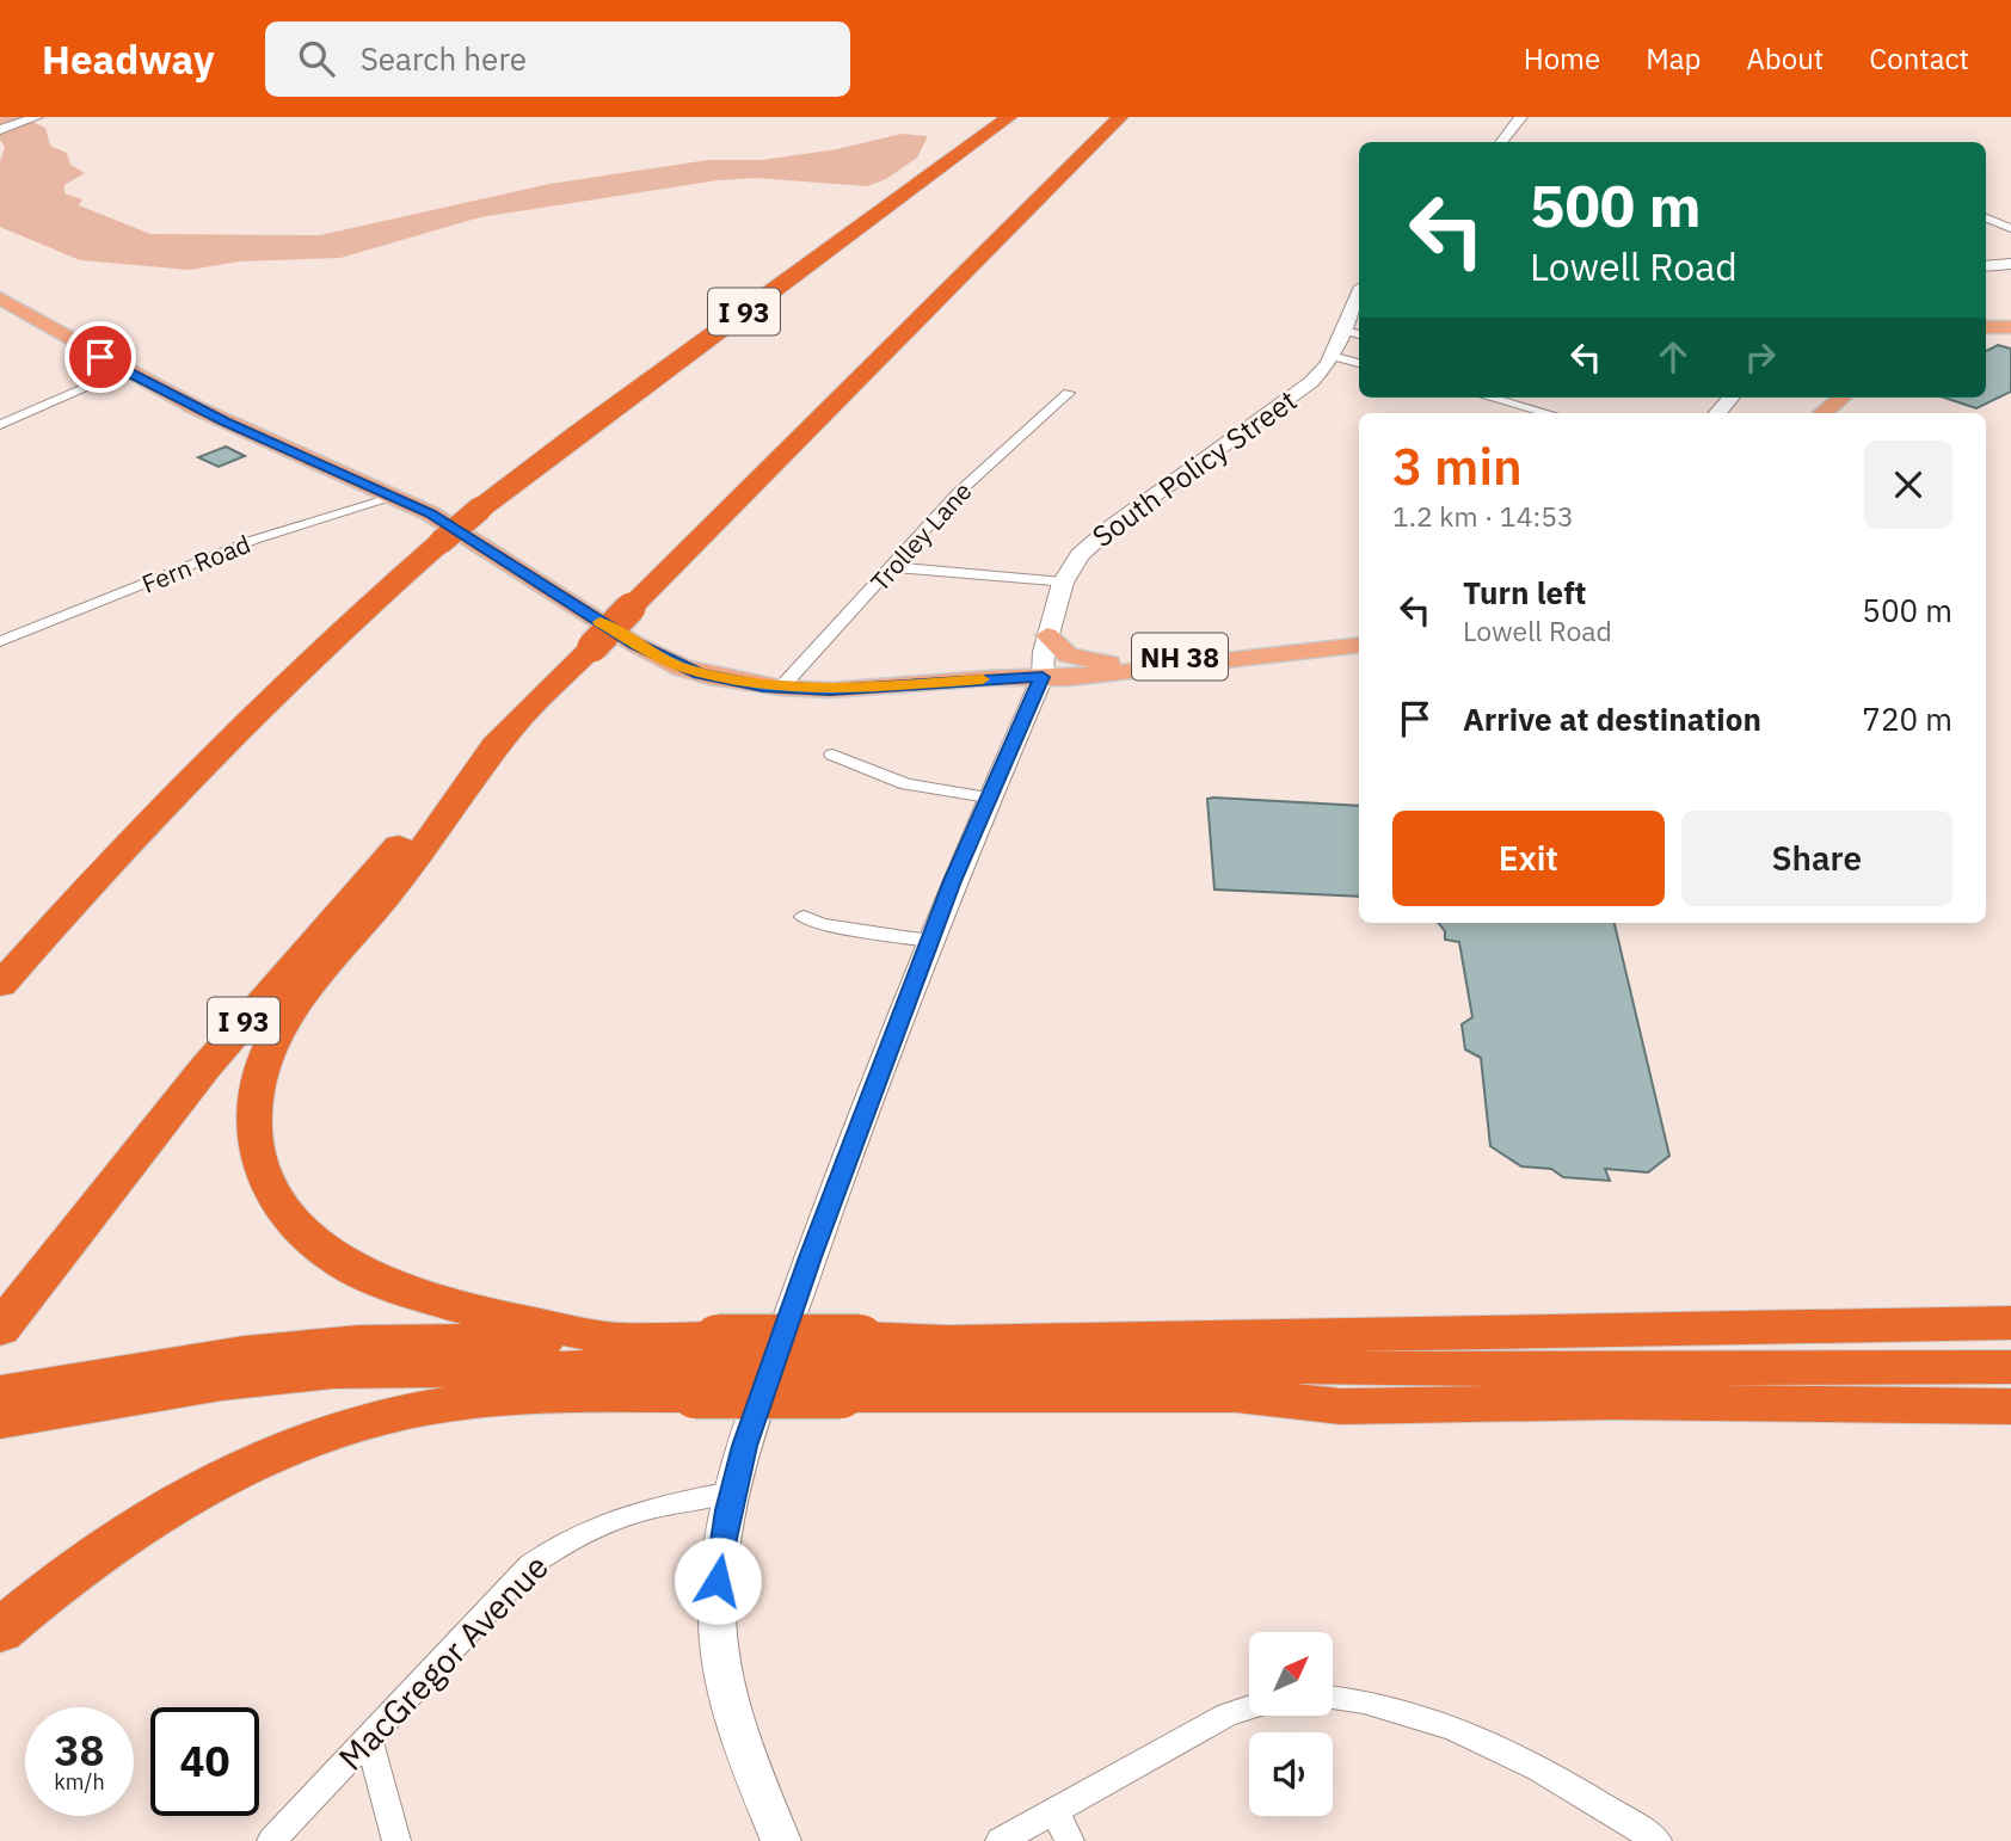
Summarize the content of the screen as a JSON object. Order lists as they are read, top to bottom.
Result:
{
  "streets": {
    "highway": ["I 93"],
    "main road": ["NH 38"],
    "street": [
      "South Policy Street",
      "Trolley Lane",
      "Fern Road",
      "MacGregor Avenue"
    ]
  },
  "crossings": [
    ["South Policy Street", "NH 38"],
    ["South Policy Street", "MacGregor Avenue"],
    ["Trolley Lane", "NH 38"],
    ["Fern Road", "NH 38"]
  ],
  "north": "top right",
  "page": {
    "header": "Headway",
    "search": "Search here",
    "nav": [
      "Home",
      "Map",
      "About",
      "Contact"
    ],
    "turn": ["500 m", "Lowell Road"],
    "heading": ["3 min", "1.2 km · 14:53"],
    "list": [
      {
        "name": "Turn left",
        "note": "Lowell Road",
        "value": "500 m"
      },
      {
        "name": "Arrive at destination",
        "value": "720 m"
      }
    ],
    "buttons": ["Exit", "Share"],
    "speed": "38 km/h",
    "limit": "40"
  }
}
